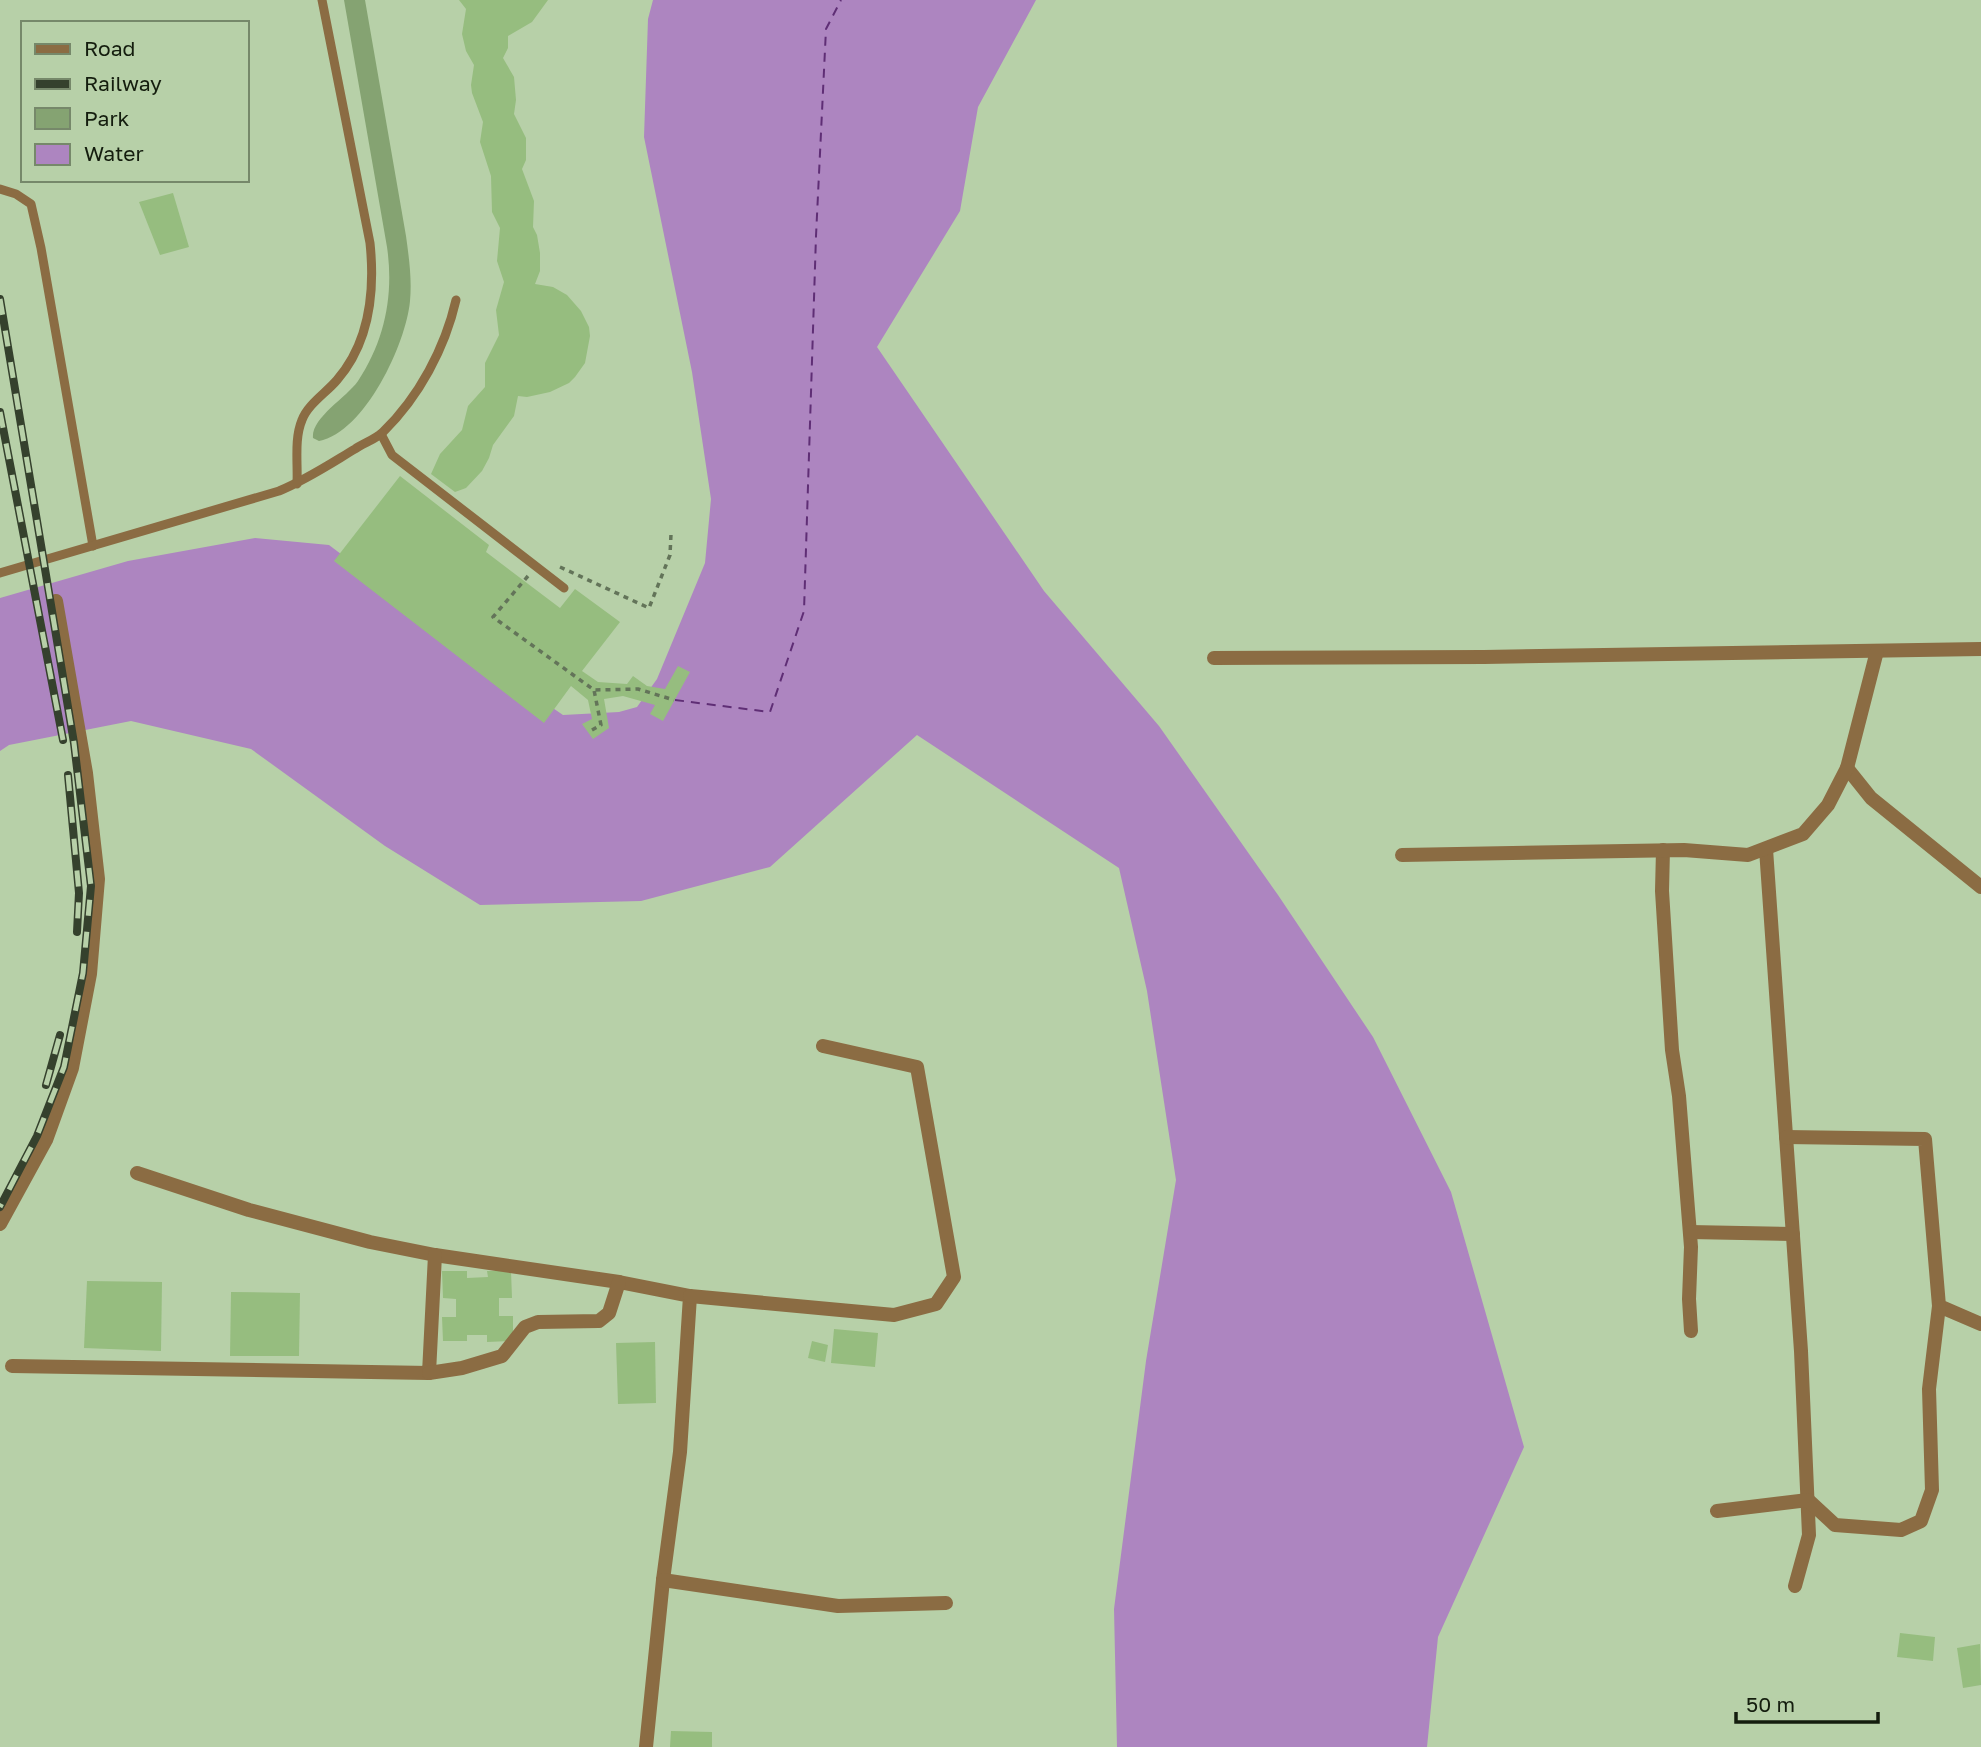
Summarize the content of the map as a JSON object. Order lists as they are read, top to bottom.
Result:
{
  "legend": [
    "Road",
    "Railway",
    "Park",
    "Water"
  ],
  "scale_bar": "50 m"
}
